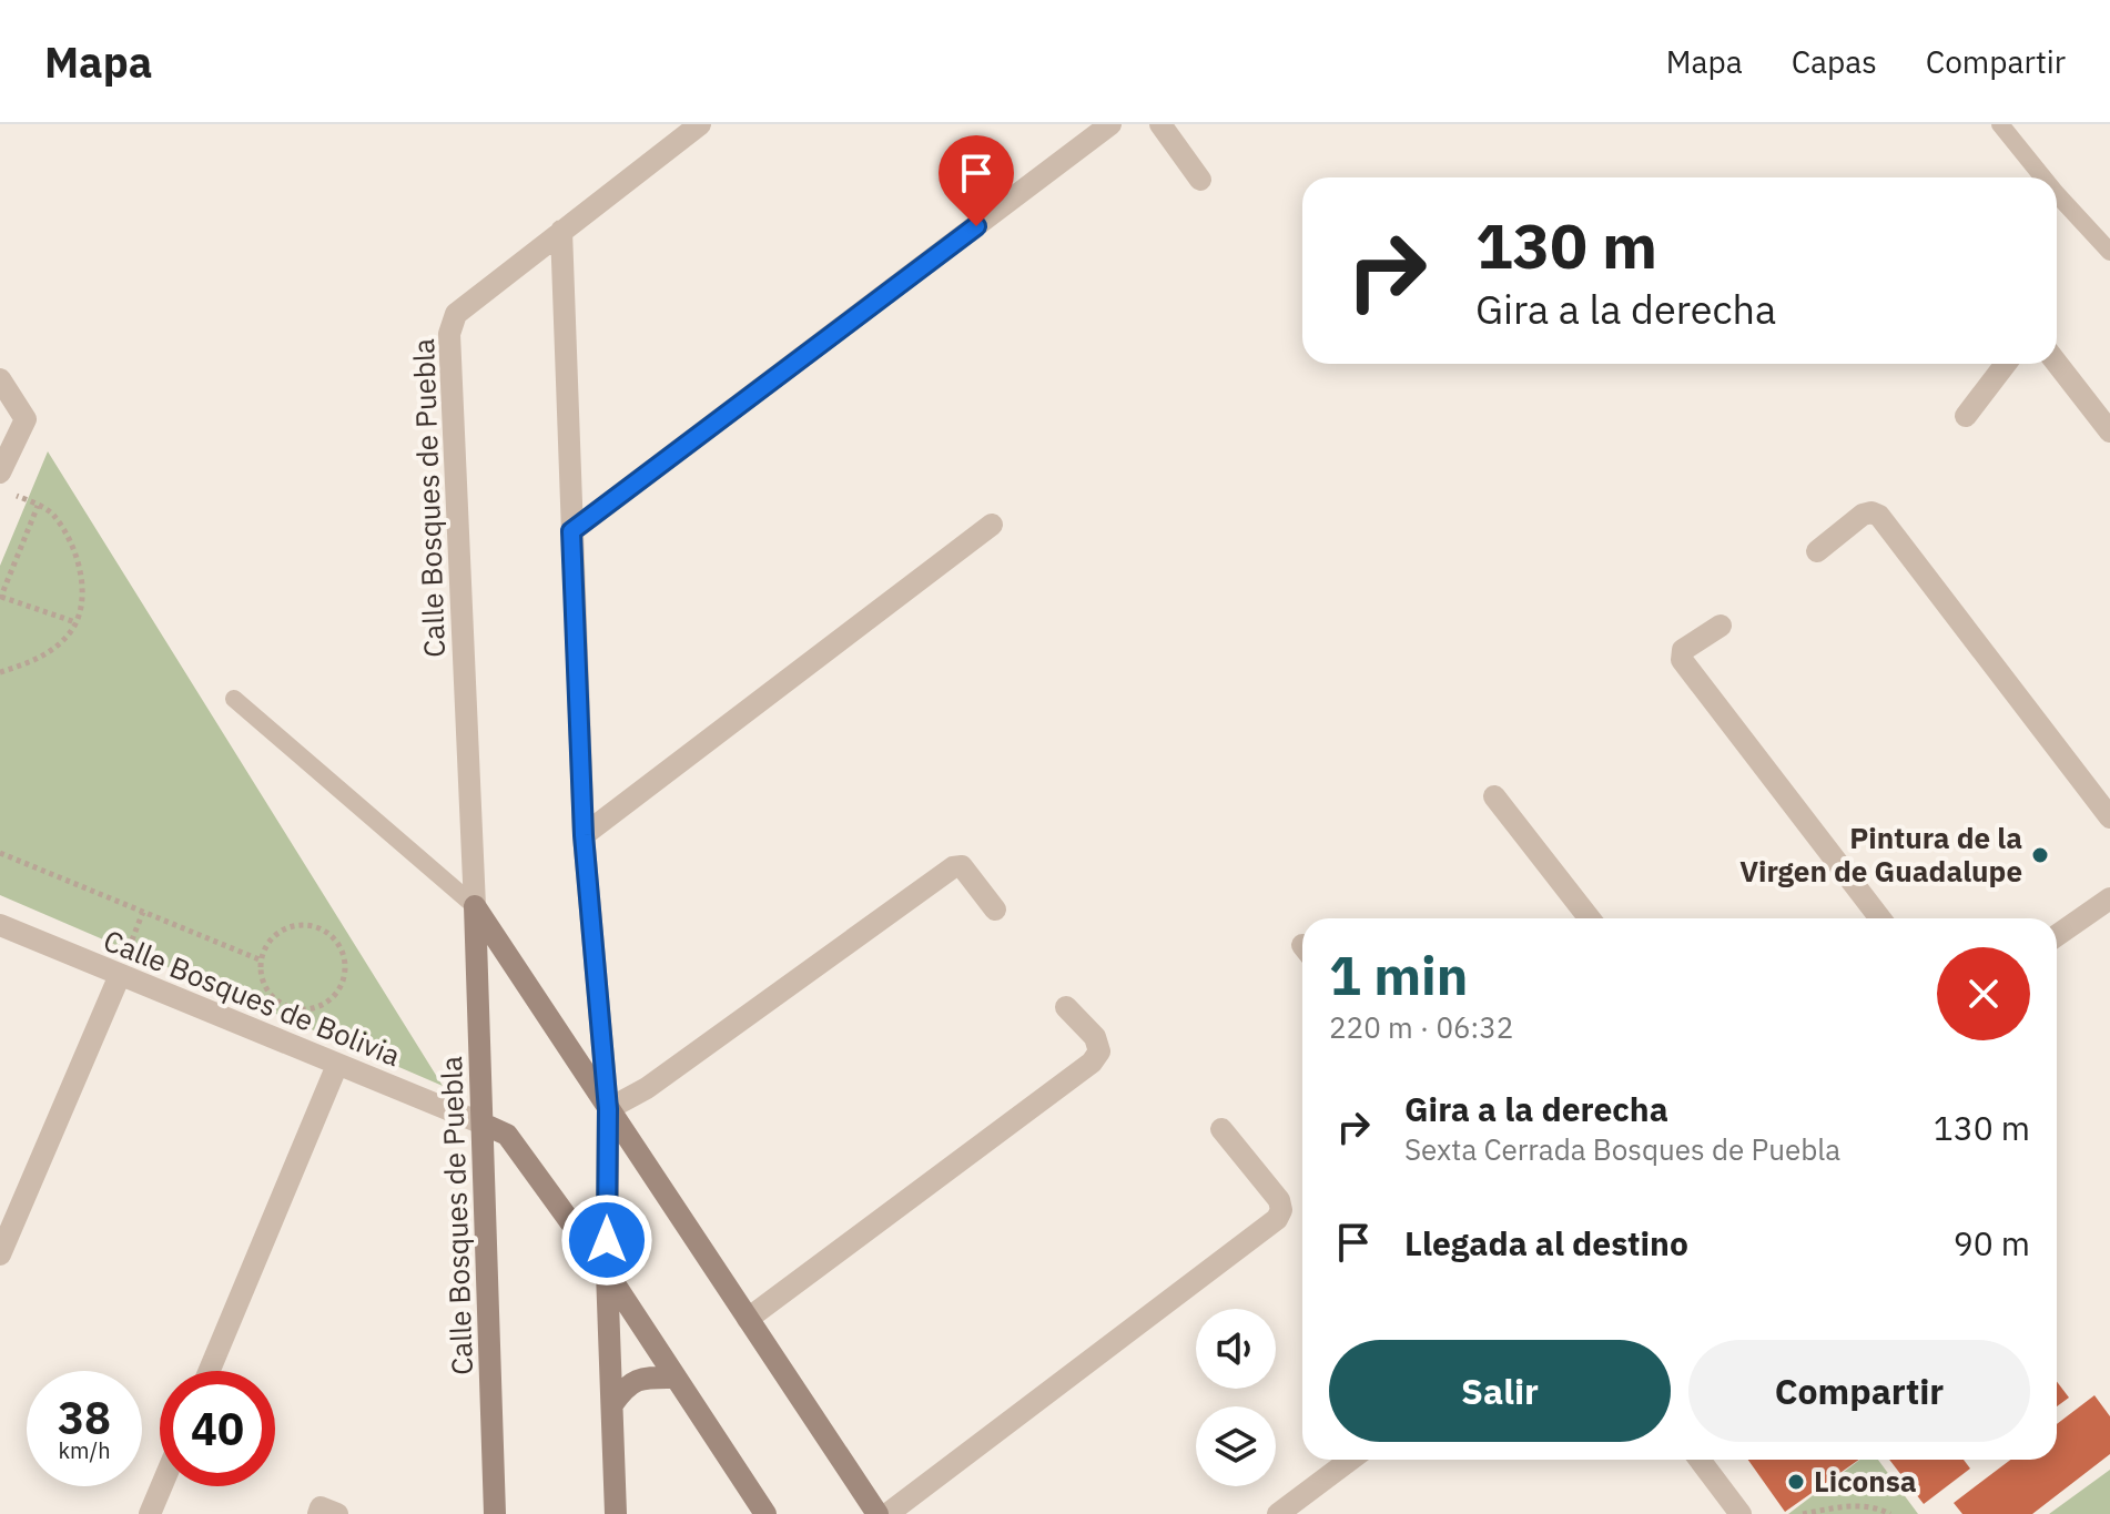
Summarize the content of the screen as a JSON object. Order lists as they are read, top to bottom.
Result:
{
  "streets": {
    "street": ["Calle Bosques de Puebla", "Calle Bosques de Bolivia"]
  },
  "crossings": [
    ["Calle Bosques de Puebla", "Calle Bosques de Bolivia"]
  ],
  "places": ["Pintura de la Virgen de Guadalupe", "Liconsa"],
  "page": {
    "header": "Mapa",
    "nav": ["Mapa", "Capas", "Compartir"],
    "turn": ["130 m", "Gira a la derecha"],
    "heading": ["1 min", "220 m · 06:32"],
    "list": [
      {
        "name": "Gira a la derecha",
        "note": "Sexta Cerrada Bosques de Puebla",
        "value": "130 m"
      },
      {
        "name": "Llegada al destino",
        "value": "90 m"
      }
    ],
    "buttons": ["Salir", "Compartir"],
    "speed": "38 km/h",
    "limit": "40"
  }
}
